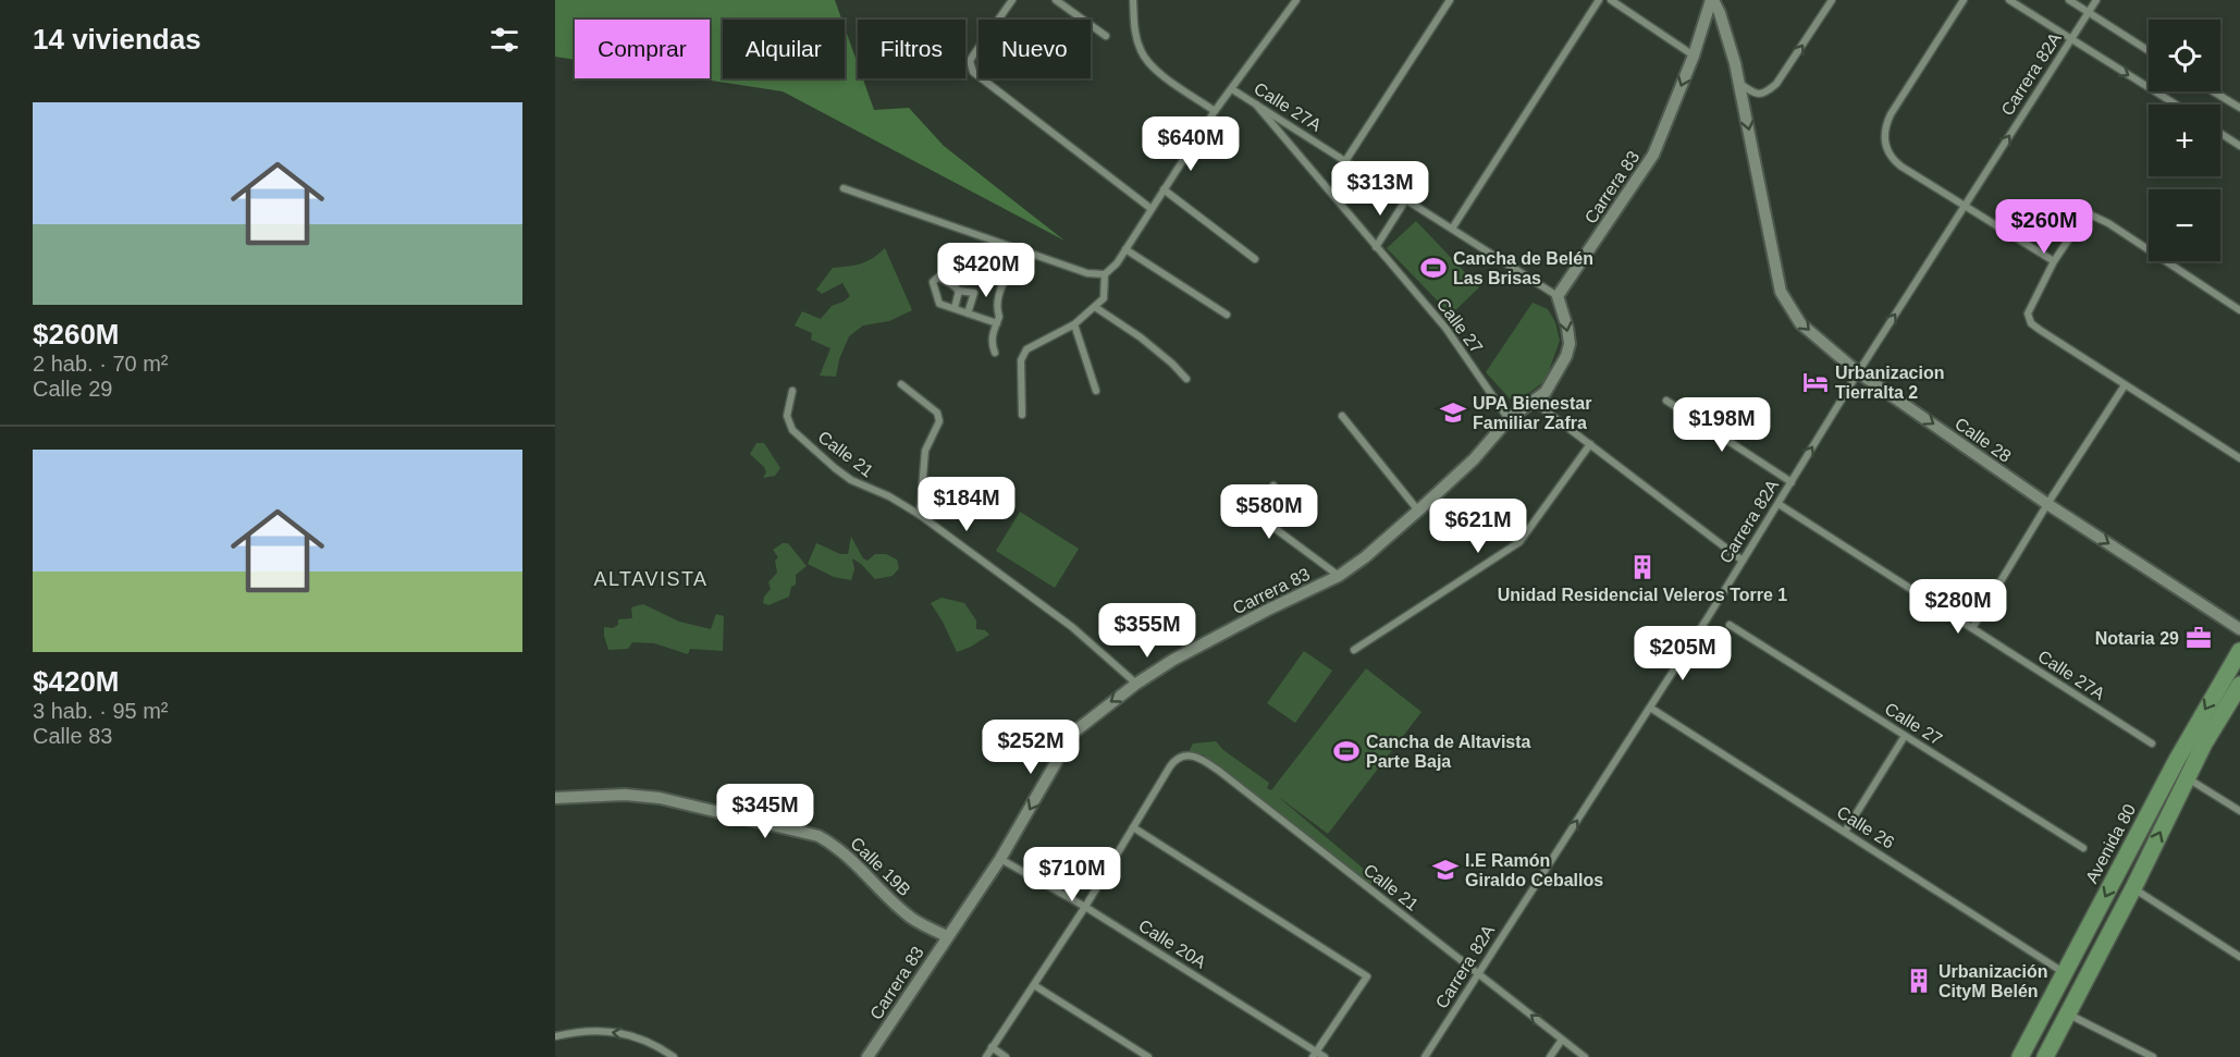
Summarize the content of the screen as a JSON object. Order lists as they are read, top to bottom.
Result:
{
  "streets": {
    "main road": ["Avenida 80"],
    "street": [
      "Carrera 82A",
      "Calle 27A",
      "Carrera 83",
      "Calle 27",
      "Calle 28",
      "Calle 21",
      "Calle 26",
      "Calle 19B",
      "Calle 20A"
    ]
  },
  "crossings": [
    ["Carrera 82A", "Calle 27A"],
    ["Carrera 82A", "Calle 28"],
    ["Carrera 82A", "Calle 21"],
    ["Carrera 82A", "Calle 26"],
    ["Calle 27A", "Carrera 83"],
    ["Calle 27A", "Calle 27"],
    ["Carrera 83", "Calle 27"],
    ["Carrera 83", "Calle 28"],
    ["Carrera 83", "Calle 21"],
    ["Carrera 83", "Calle 19B"],
    ["Carrera 83", "Calle 20A"],
    ["Calle 26", "Avenida 80"]
  ],
  "one_way": ["Carrera 82A", "Carrera 83", "Calle 28"],
  "districts": ["ALTAVISTA"],
  "places": {
    "sports": ["Cancha de Belén Las Brisas", "Cancha de Altavista Parte Baja"],
    "hotel": ["Urbanizacion Tierralta 2"],
    "school or university": ["UPA Bienestar Familiar Zafra", "I.E Ramón Giraldo Ceballos"],
    "building": ["Unidad Residencial Veleros Torre 1", "Urbanización CityM Belén"],
    "office": ["Notaria 29"]
  },
  "page": {
    "heading": "14 viviendas",
    "map_buttons": ["+", "−"],
    "chip": [
      "Comprar",
      "Alquilar",
      "Filtros",
      "Nuevo"
    ],
    "list": [
      {
        "name": "$260M",
        "note": "2 hab. · 70 m² · Calle 29"
      },
      {
        "name": "$420M",
        "note": "3 hab. · 95 m² · Calle 83"
      }
    ],
    "price": [
      "$640M",
      "$313M",
      "$260M",
      "$420M",
      "$198M",
      "$184M",
      "$580M",
      "$621M",
      "$280M",
      "$355M",
      "$205M",
      "$252M",
      "$345M",
      "$710M"
    ]
  }
}
